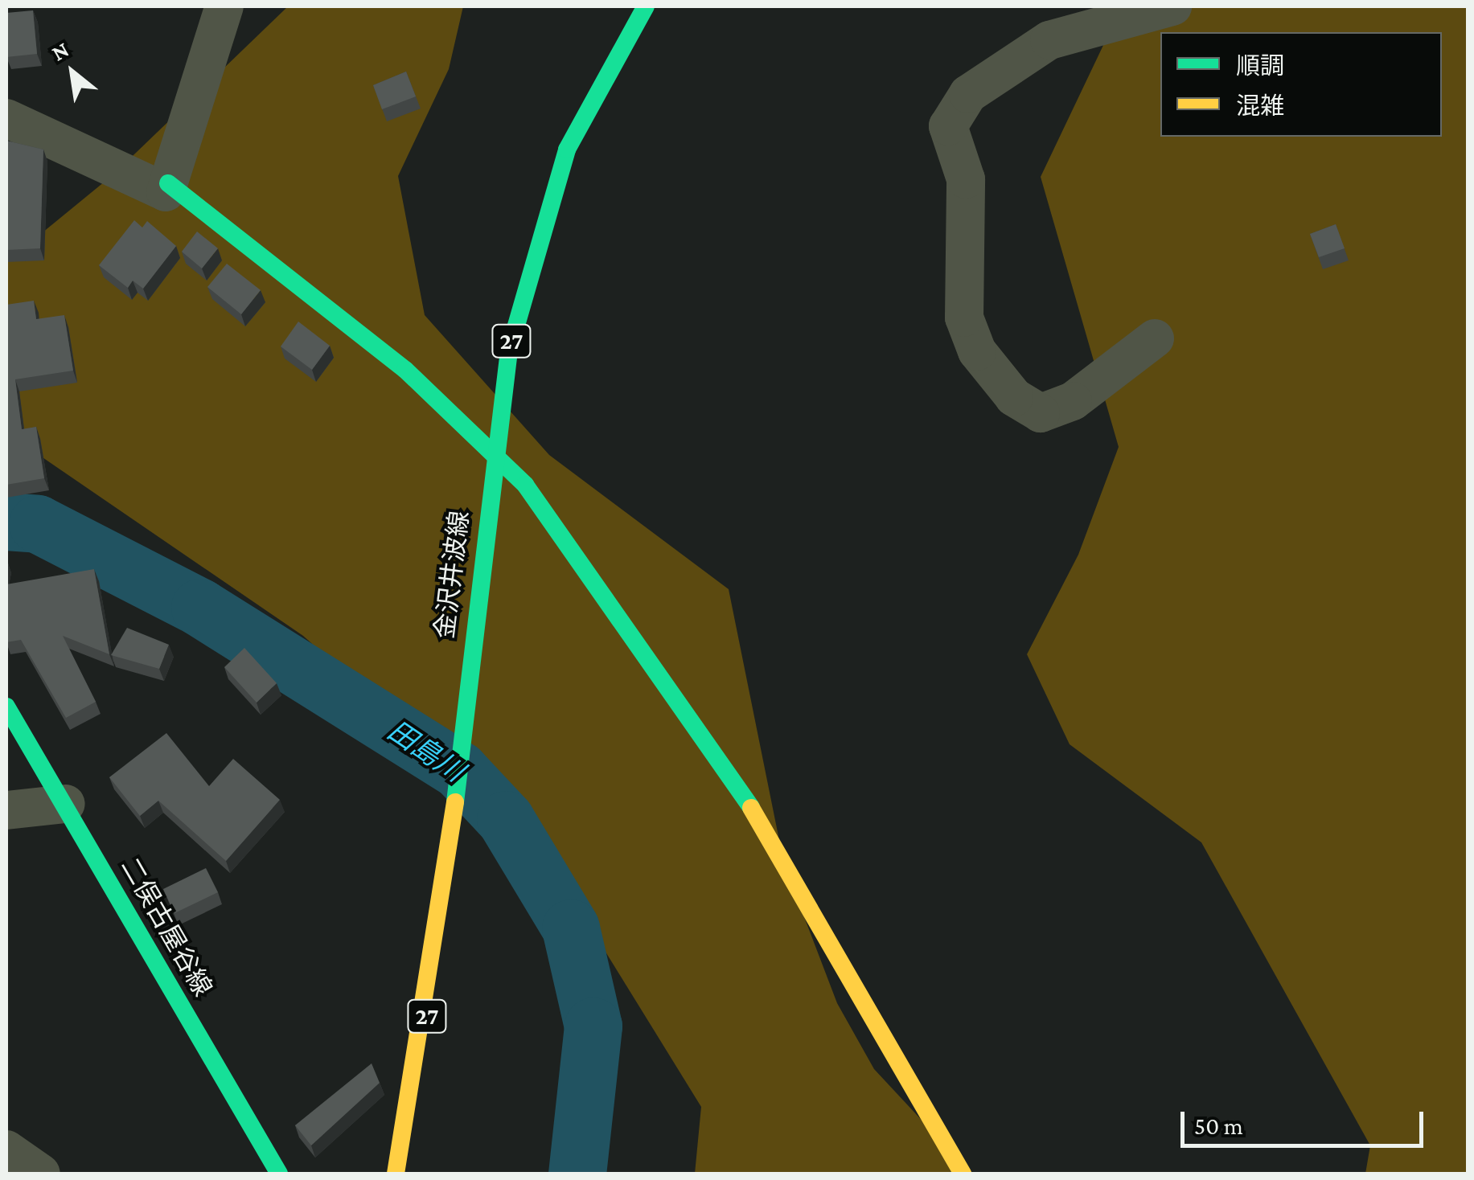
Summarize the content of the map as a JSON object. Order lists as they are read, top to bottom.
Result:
{
  "streets": {
    "main road": ["27", "金沢井波線", "二俣古屋谷線"]
  },
  "water": ["田島川"],
  "legend": ["順調", "混雑"],
  "scale_bar": "50 m",
  "north": "top left"
}
